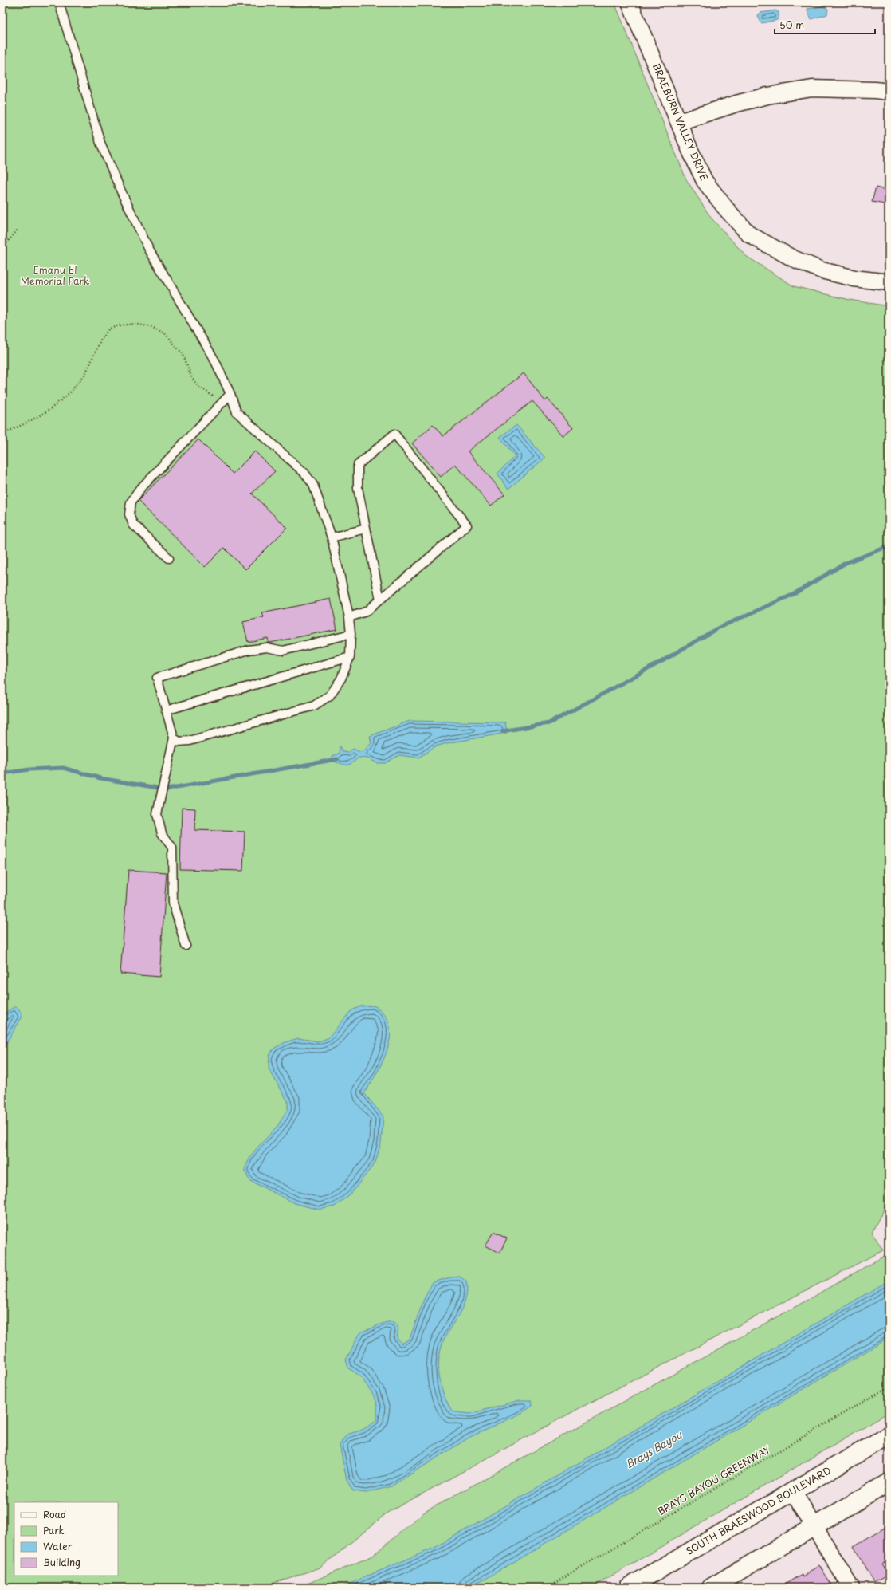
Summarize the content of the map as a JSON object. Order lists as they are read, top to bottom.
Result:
{
  "streets": {
    "main road": ["SOUTH BRAESWOOD BOULEVARD"],
    "street": ["BRAEBURN VALLEY DRIVE"],
    "path": ["BRAYS BAYOU GREENWAY"]
  },
  "water": ["Brays Bayou"],
  "parks": ["Emanu El Memorial Park"],
  "legend": [
    "Road",
    "Park",
    "Water",
    "Building"
  ],
  "scale_bar": "50 m"
}
